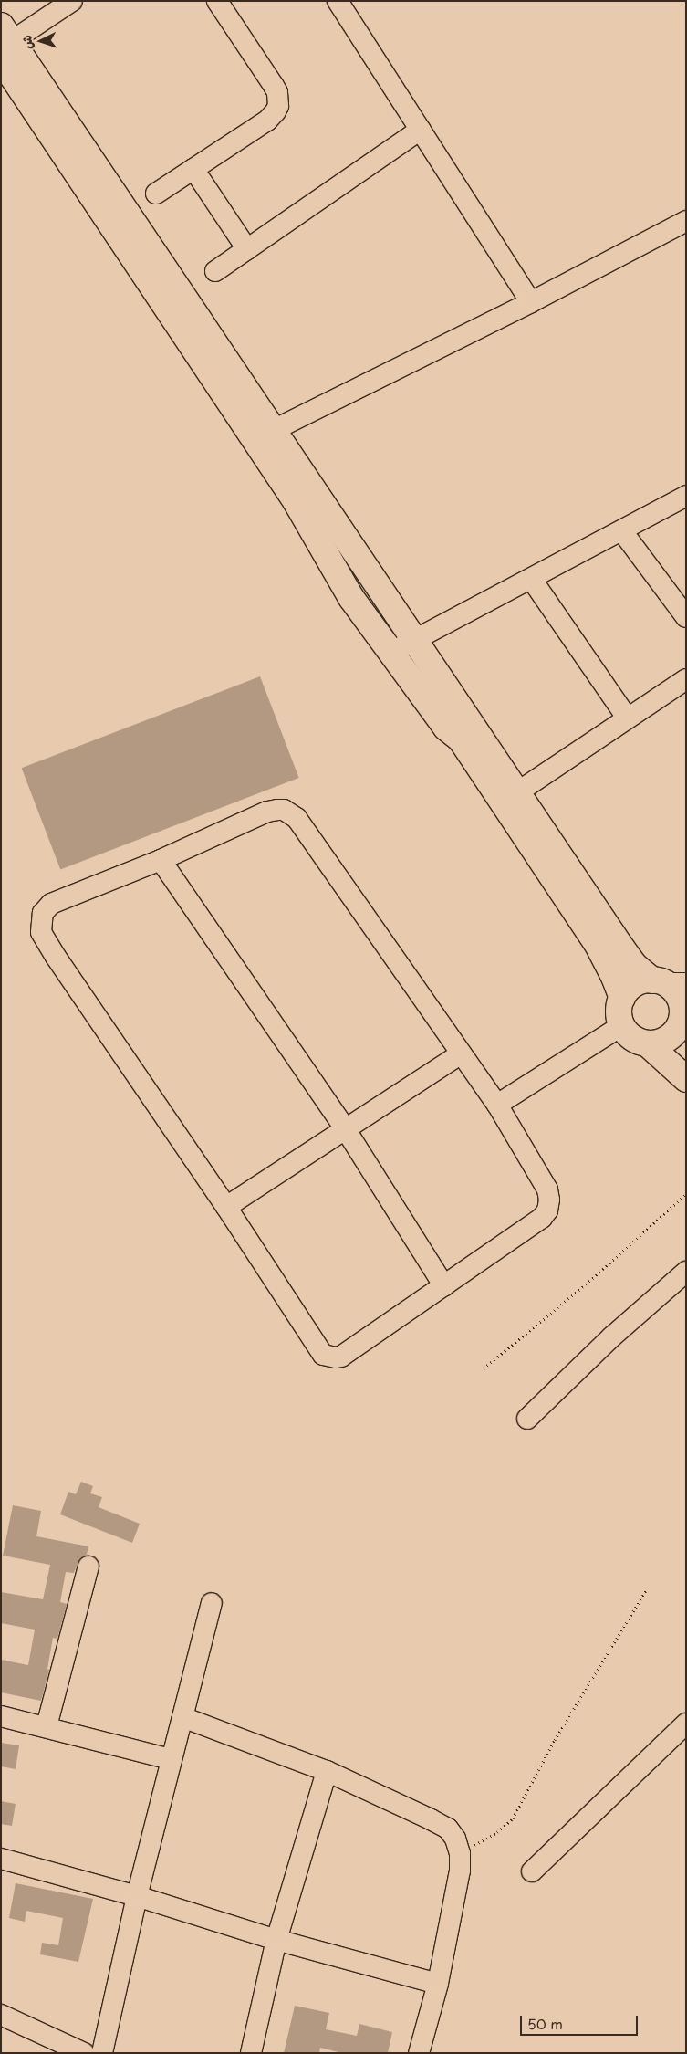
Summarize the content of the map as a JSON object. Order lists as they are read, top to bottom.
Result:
{
  "scale_bar": "50 m",
  "north": "left"
}
